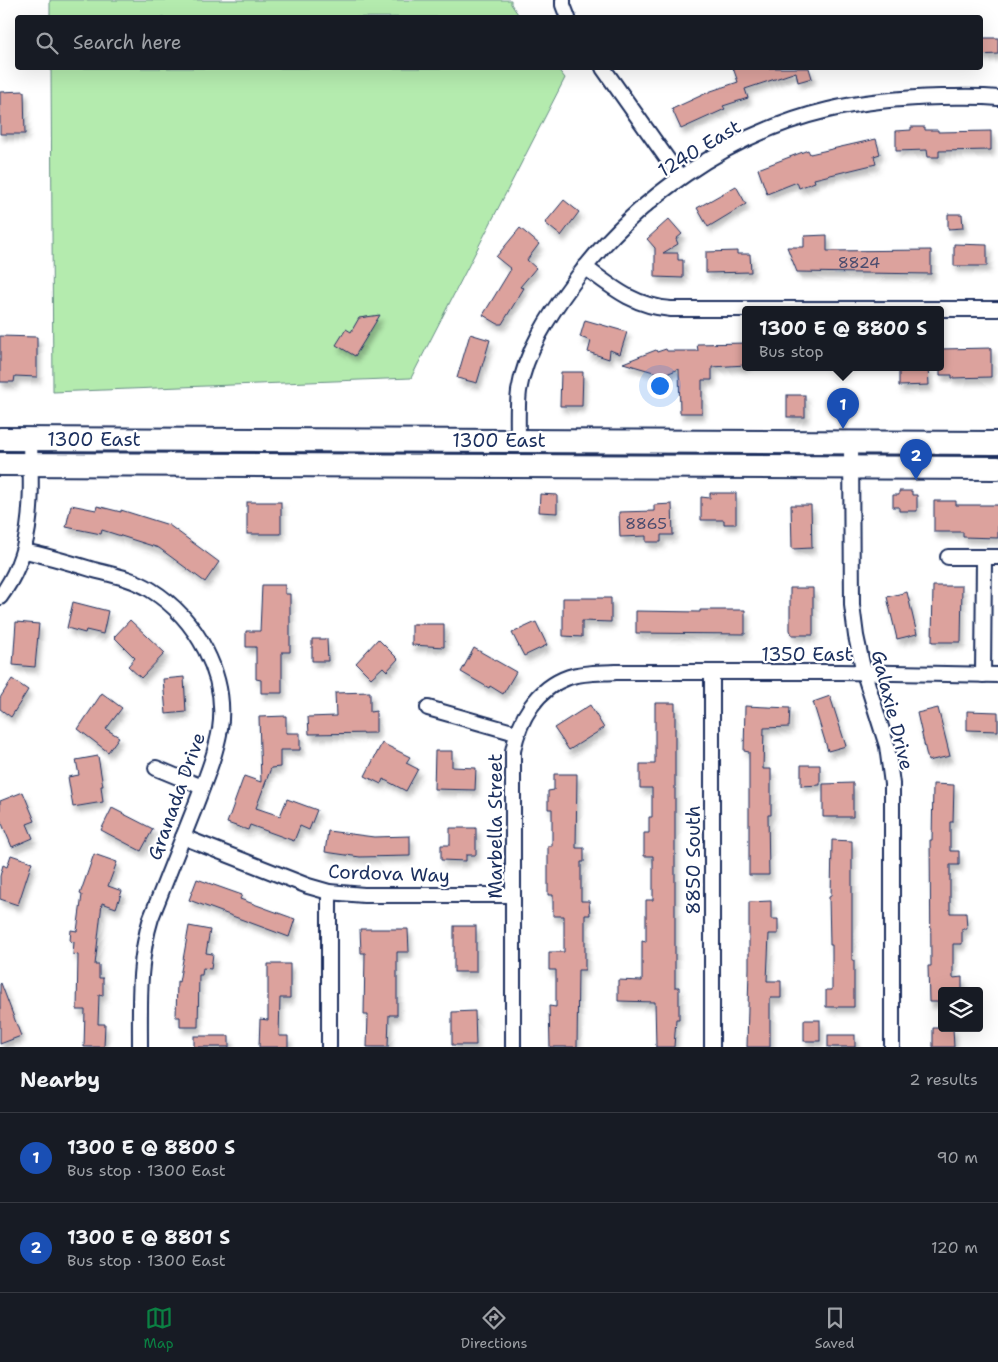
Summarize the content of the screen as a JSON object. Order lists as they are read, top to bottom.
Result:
{
  "streets": {
    "main road": ["1300 East"],
    "street": [
      "1240 East",
      "1350 East",
      "Galaxie Drive",
      "Granada Drive",
      "Marbella Street",
      "8850 South",
      "Cordova Way"
    ]
  },
  "crossings": [
    ["1240 East", "1300 East"],
    ["1300 East", "Galaxie Drive"],
    ["1350 East", "Galaxie Drive"],
    ["1350 East", "Marbella Street"],
    ["1350 East", "8850 South"],
    ["Granada Drive", "Cordova Way"],
    ["Marbella Street", "Cordova Way"]
  ],
  "house_numbers": ["8824", "8865"],
  "page": {
    "search": "Search here",
    "popup": ["1300 E @ 8800 S", "Bus stop"],
    "pins": ["1", "2"],
    "heading": ["Nearby", "2 results"],
    "list": [
      {
        "mark": "1",
        "name": "1300 E @ 8800 S",
        "note": "Bus stop · 1300 East",
        "value": "90 m"
      },
      {
        "mark": "2",
        "name": "1300 E @ 8801 S",
        "note": "Bus stop · 1300 East",
        "value": "120 m"
      }
    ],
    "nav": ["Map", "Directions", "Saved"]
  }
}
